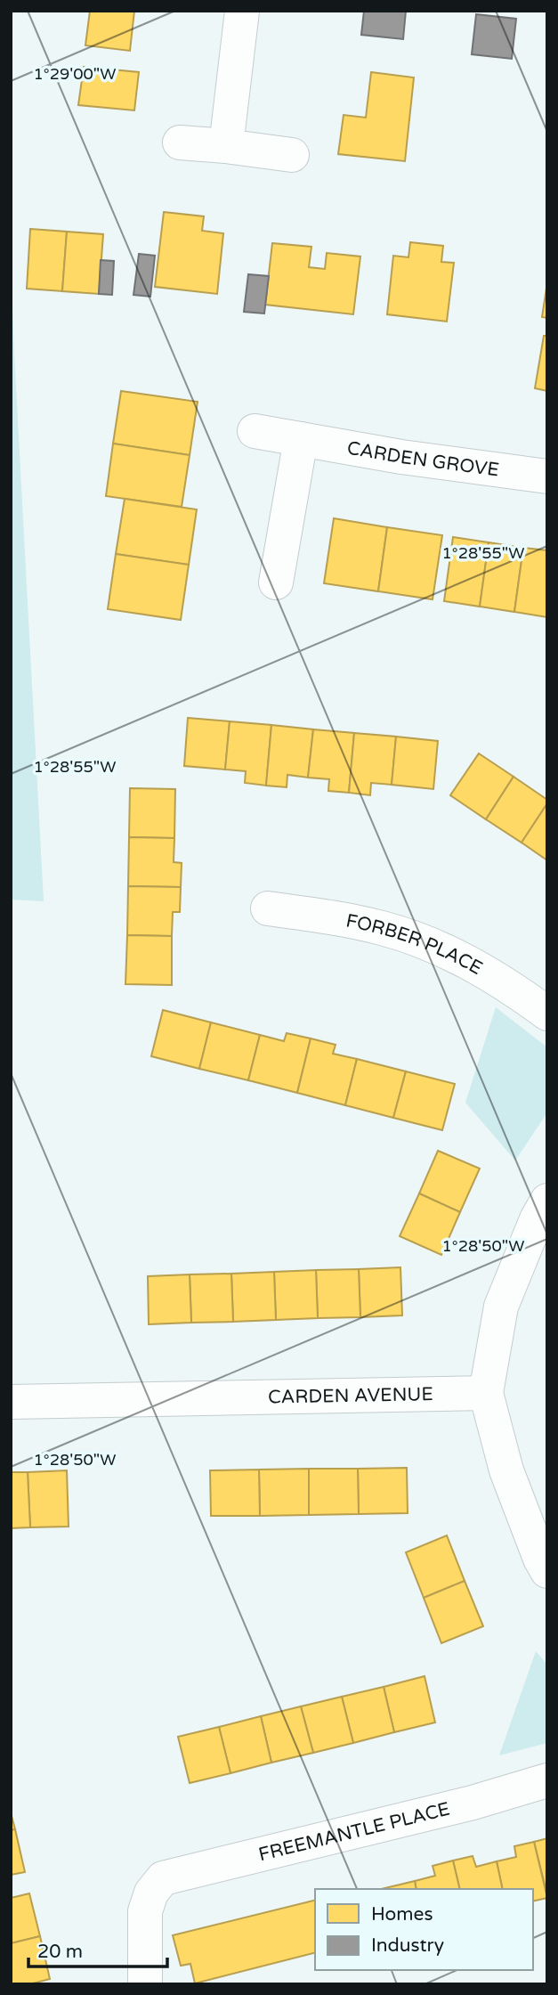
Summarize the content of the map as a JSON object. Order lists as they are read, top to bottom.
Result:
{
  "streets": {
    "street": [
      "CARDEN GROVE",
      "FORBER PLACE",
      "CARDEN AVENUE",
      "FREEMANTLE PLACE"
    ]
  },
  "legend": ["Homes", "Industry"],
  "scale_bar": "20 m",
  "coordinates": ["1°29'00\"W", "1°28'55\"W", "1°28'50\"W"]
}
